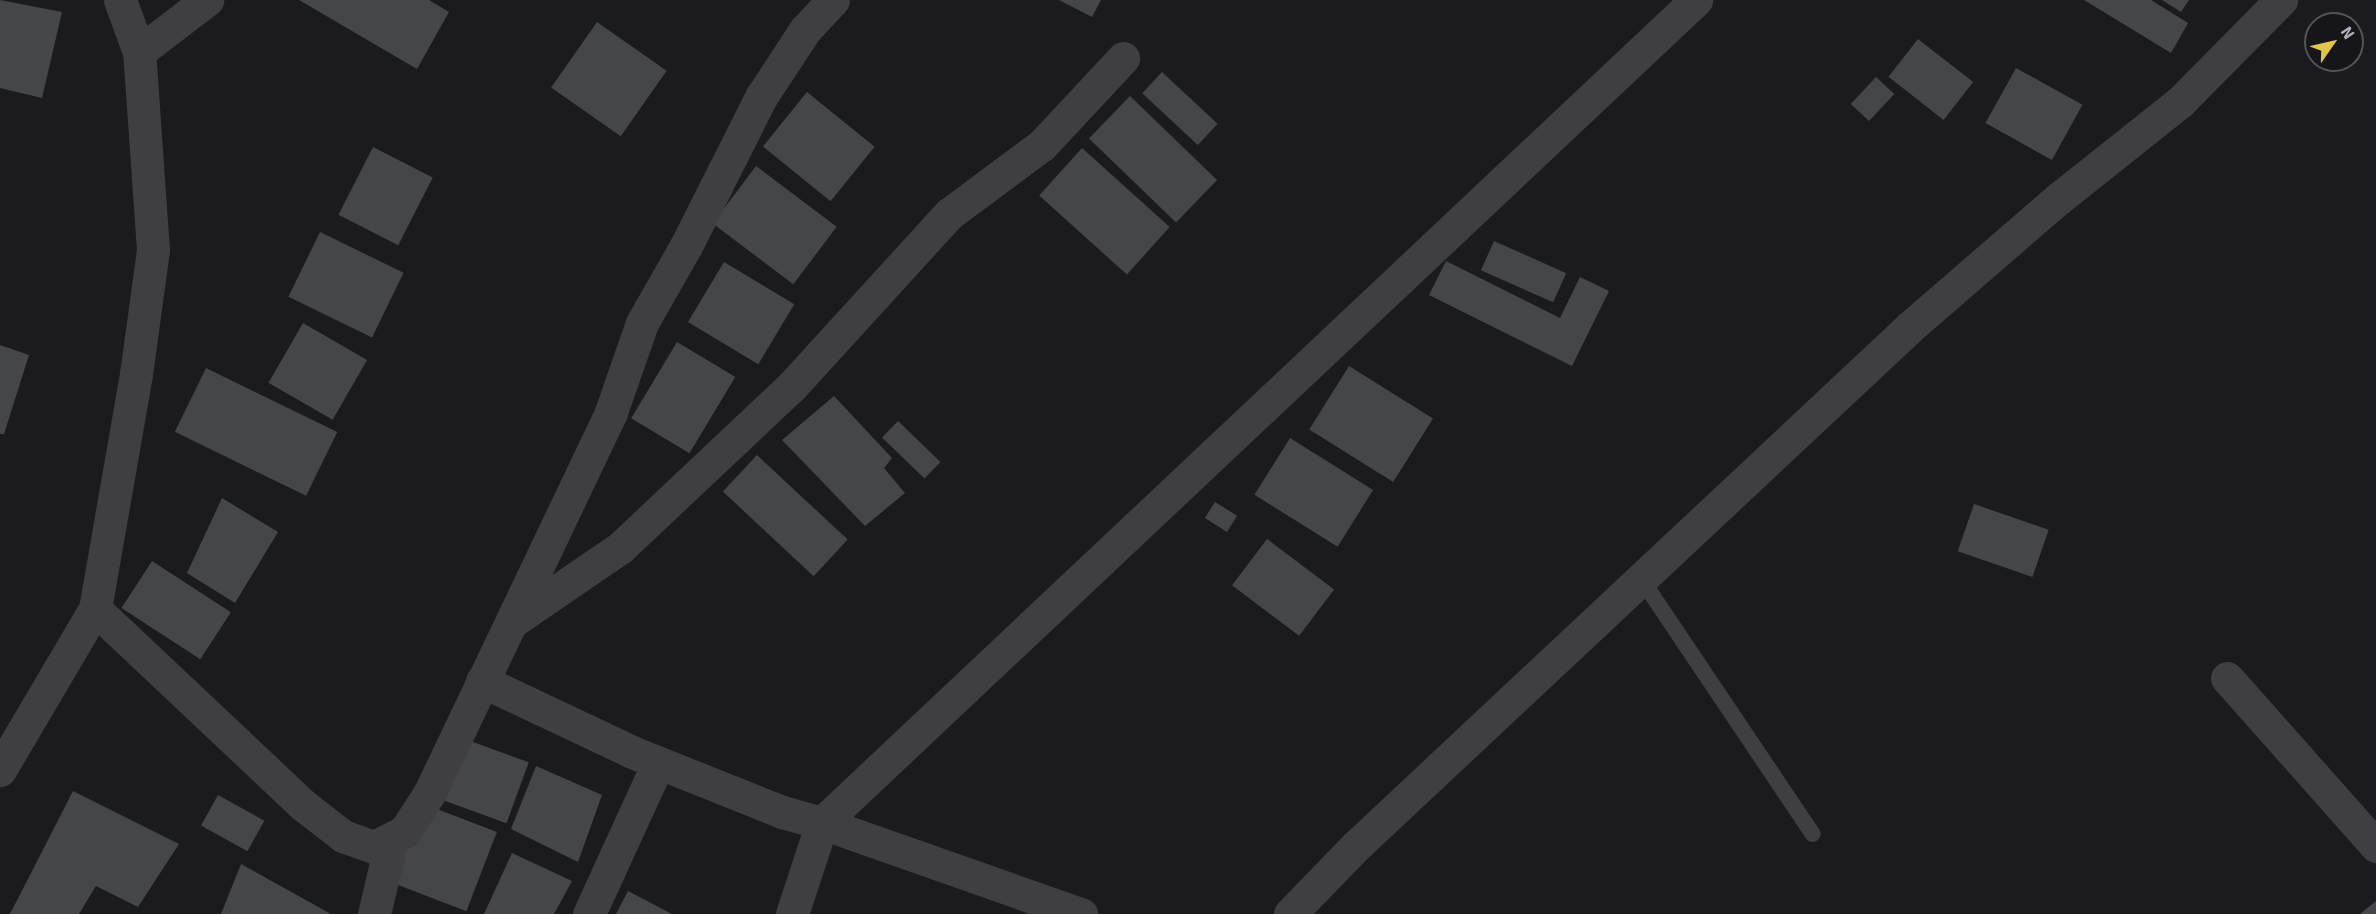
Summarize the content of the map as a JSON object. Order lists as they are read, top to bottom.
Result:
{
  "north": "top right"
}
